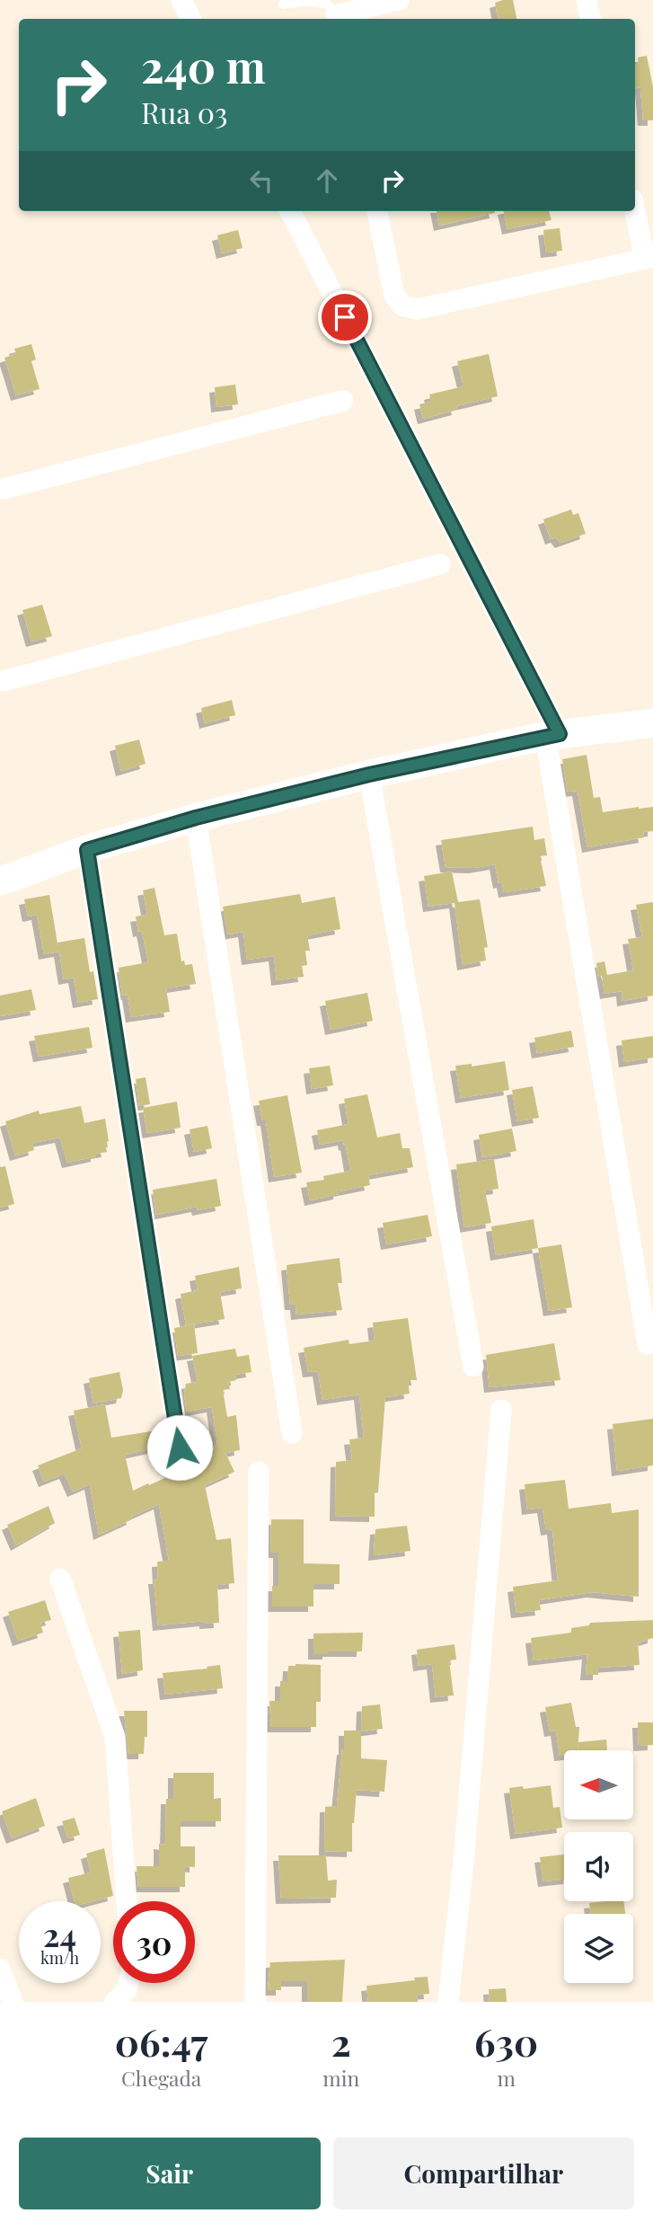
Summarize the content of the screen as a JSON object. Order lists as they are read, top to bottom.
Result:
{
  "north": "left",
  "page": {
    "turn": ["240 m", "Rua 03"],
    "speed": "24 km/h",
    "limit": "30",
    "eta": [
      "06:47",
      "Chegada",
      "2",
      "min",
      "630",
      "m"
    ],
    "buttons": ["Sair", "Compartilhar"]
  }
}
